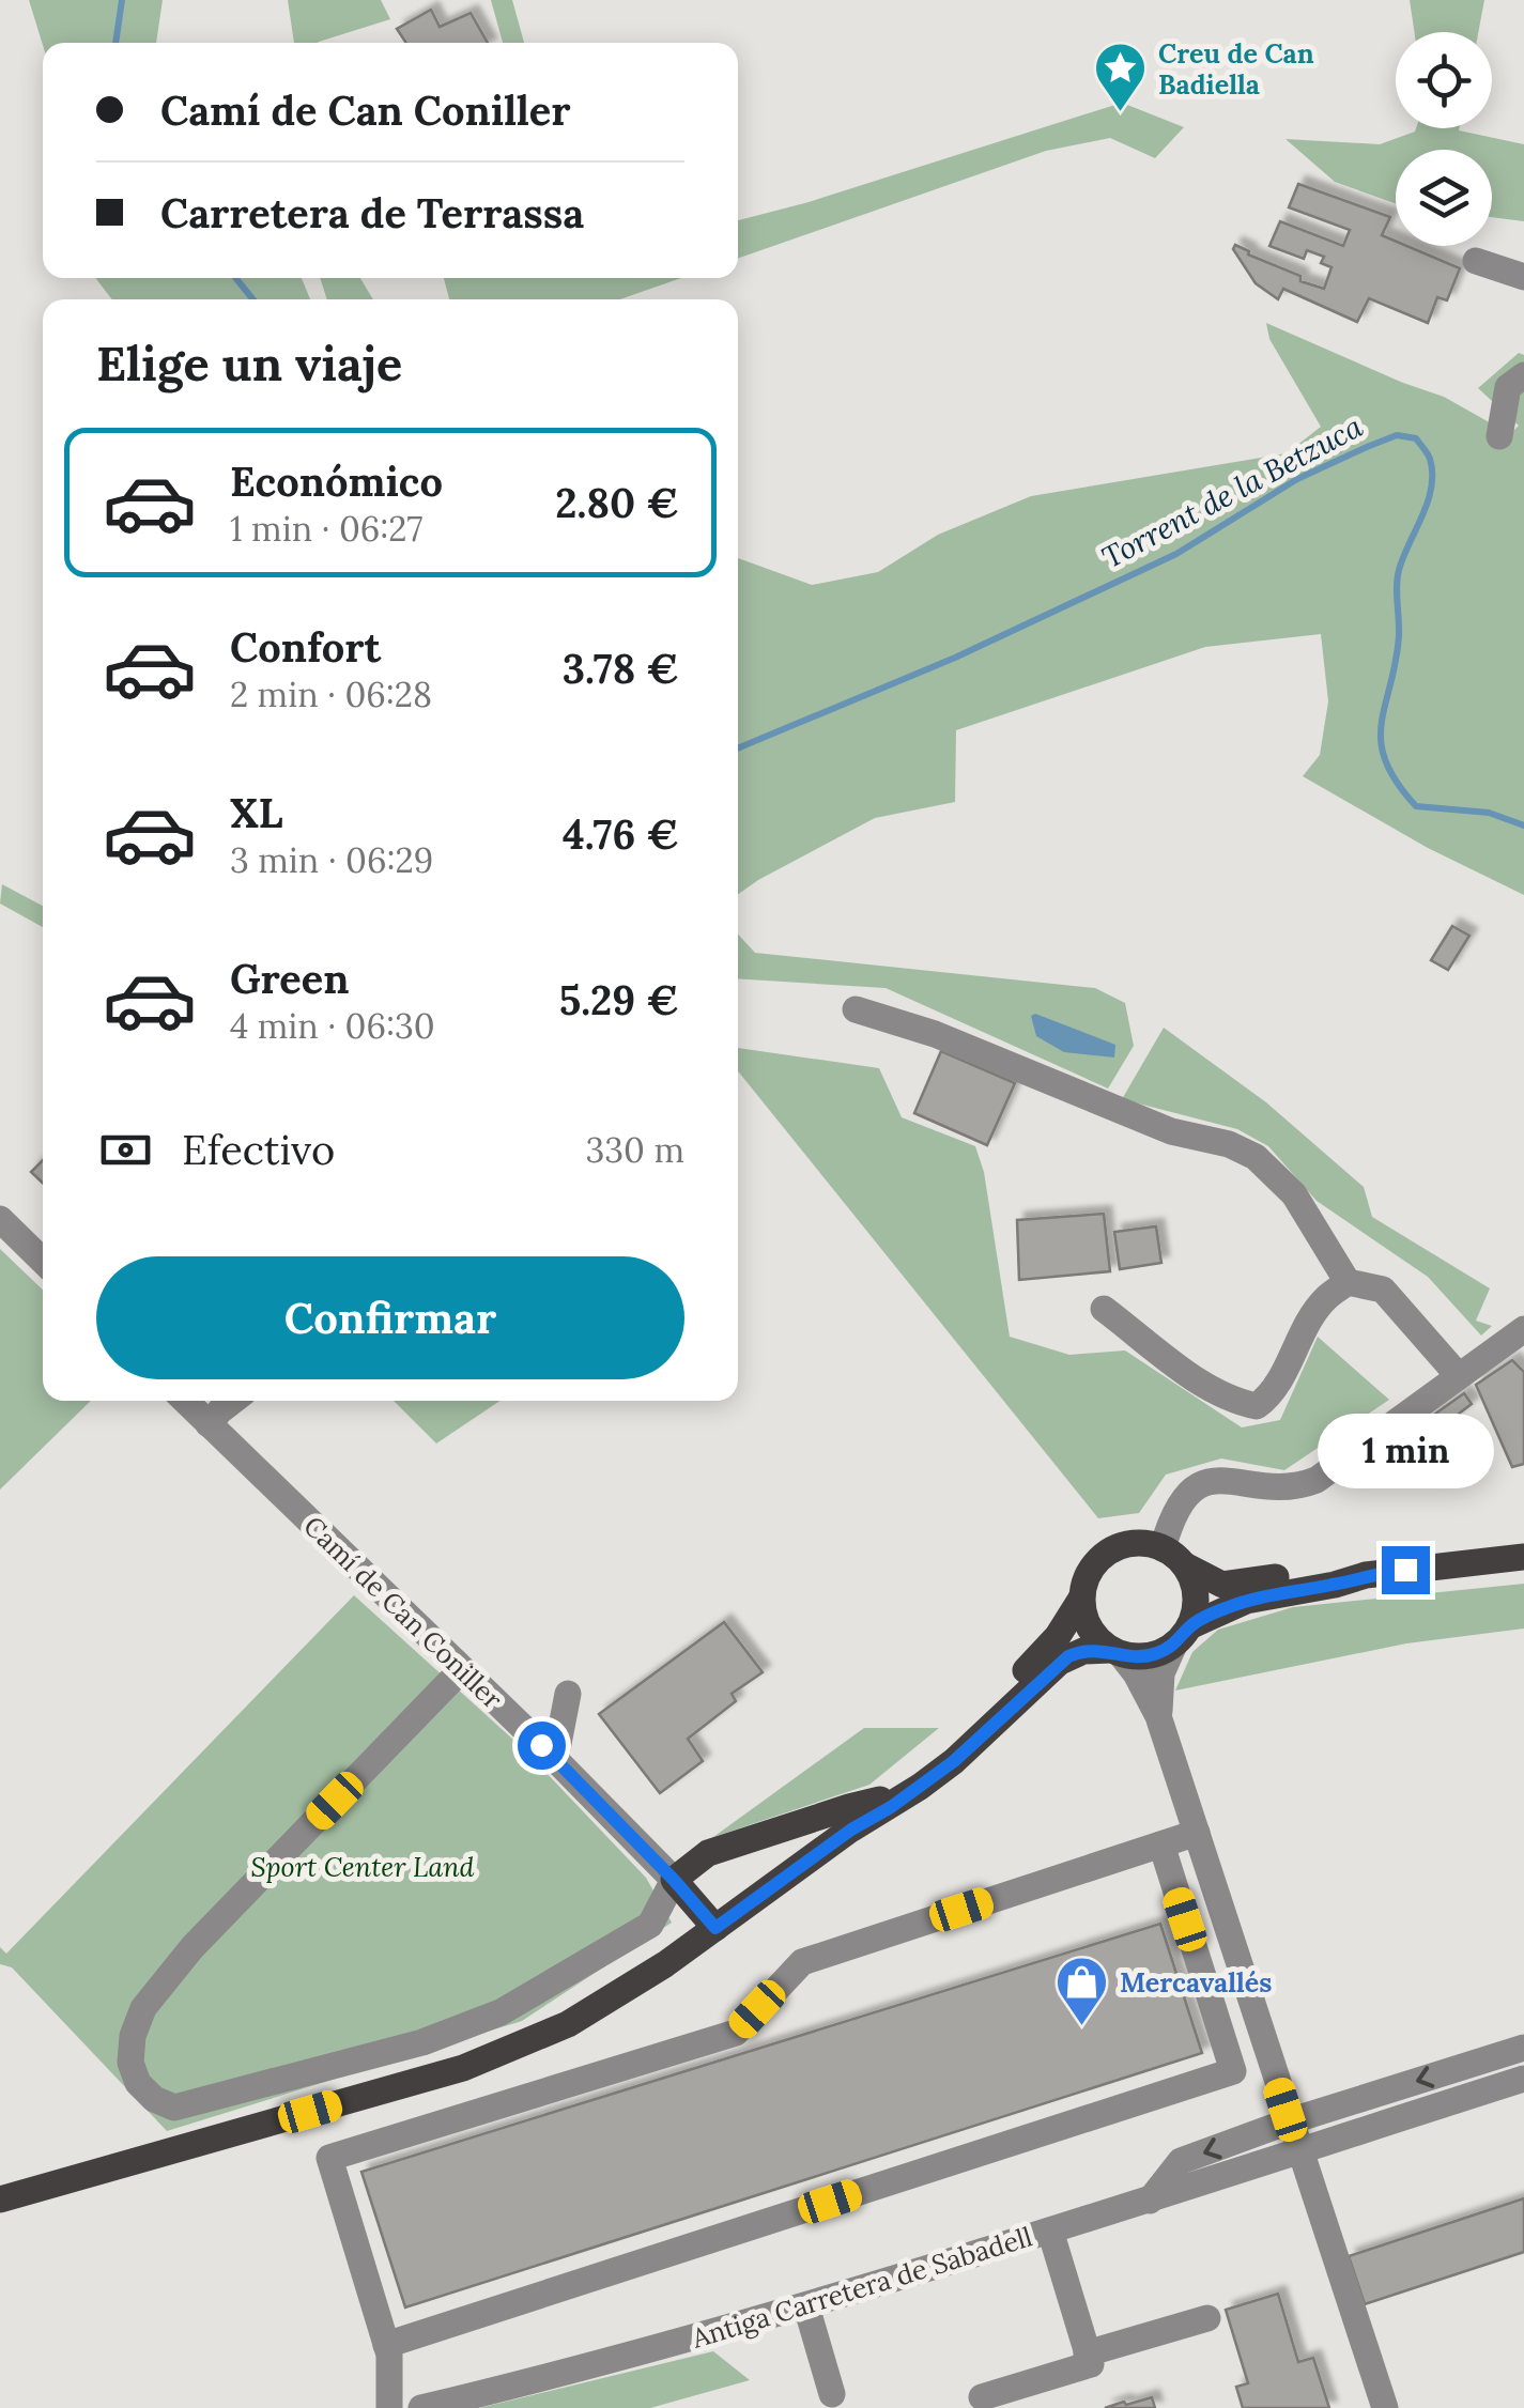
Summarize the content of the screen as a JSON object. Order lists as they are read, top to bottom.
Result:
{
  "streets": {
    "street": ["Camí de Can Coniller", "Antiga Carretera de Sabadell"]
  },
  "water": ["Torrent de la Betzuca"],
  "parks": ["Sport Center Land"],
  "places": {
    "place": ["Creu de Can Badiella"],
    "shop": ["Mercavallés"]
  },
  "page": {
    "banner": ["Camí de Can Coniller", "Carretera de Terrassa"],
    "heading": "Elige un viaje",
    "list": [
      {
        "name": "Económico",
        "note": "1 min · 06:27",
        "value": "2.80 €"
      },
      {
        "name": "Confort",
        "note": "2 min · 06:28",
        "value": "3.78 €"
      },
      {
        "name": "XL",
        "note": "3 min · 06:29",
        "value": "4.76 €"
      },
      {
        "name": "Green",
        "note": "4 min · 06:30",
        "value": "5.29 €"
      }
    ],
    "pay": ["Efectivo", "330 m"],
    "buttons": "Confirmar",
    "bubble": "1 min"
  }
}
